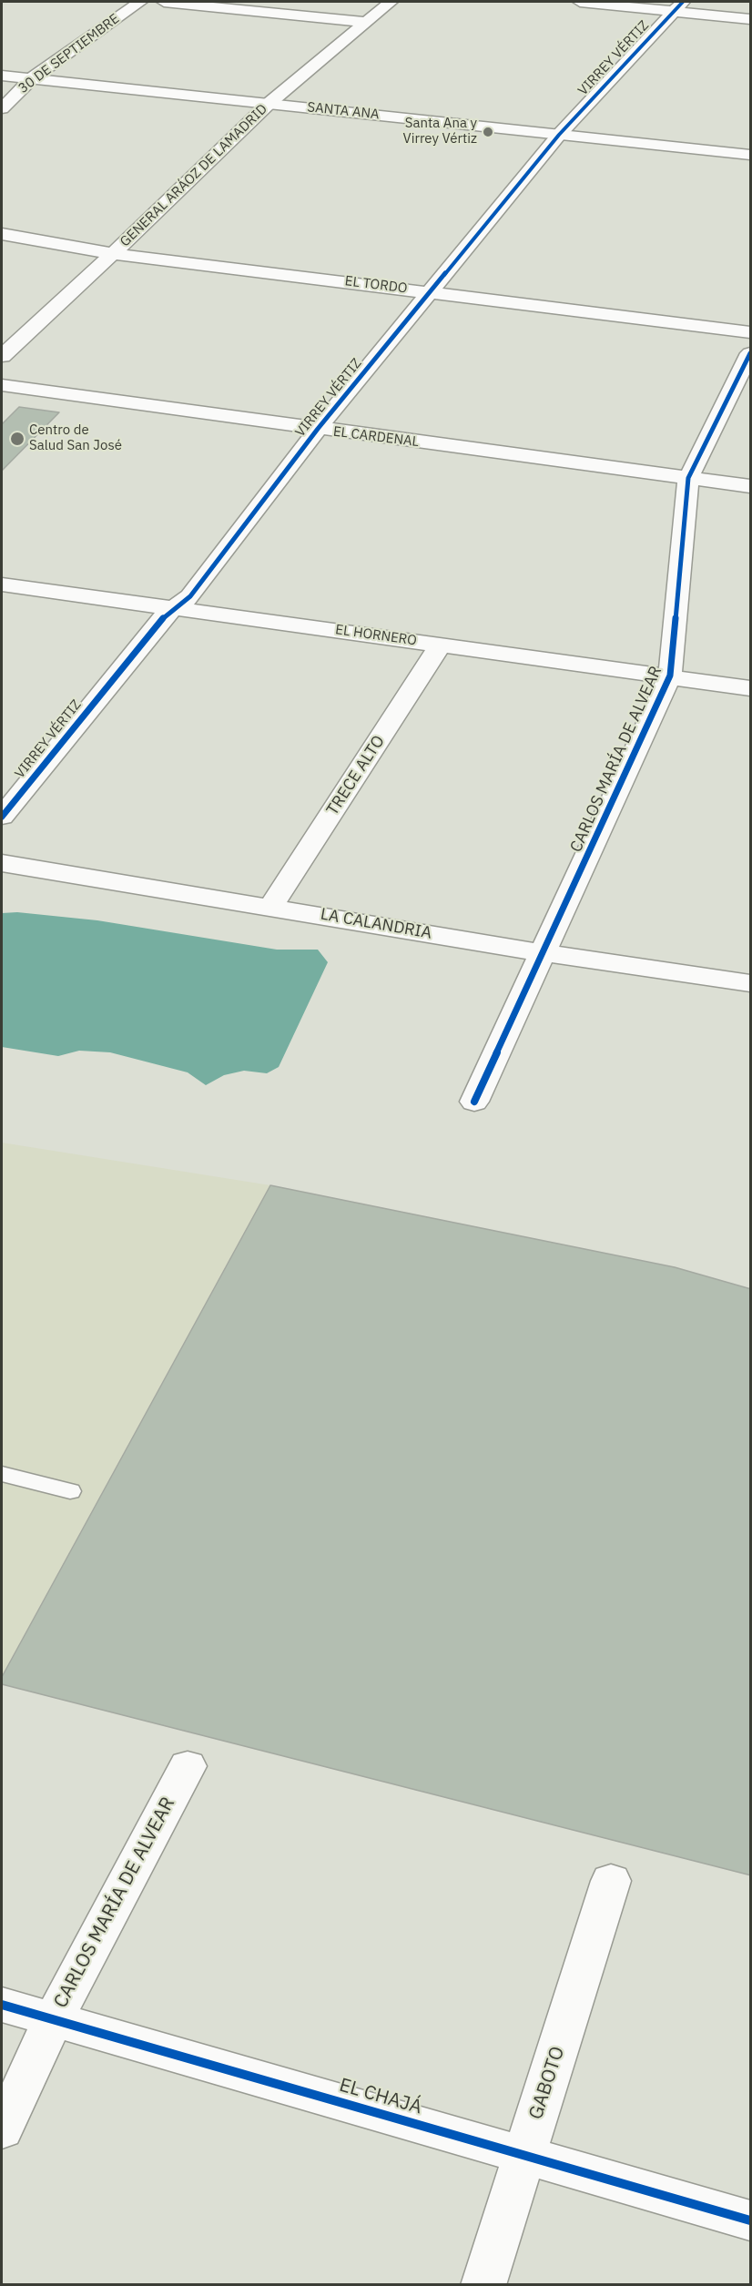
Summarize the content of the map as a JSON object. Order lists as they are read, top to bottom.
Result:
{
  "streets": {
    "street": [
      "30 DE SEPTIEMBRE",
      "VIRREY VÉRTIZ",
      "SANTA ANA",
      "GENERAL ARÁOZ DE LAMADRID",
      "EL TORDO",
      "EL CARDENAL",
      "EL HORNERO",
      "CARLOS MARÍA DE ALVEAR",
      "TRECE ALTO",
      "LA CALANDRIA",
      "GABOTO",
      "EL CHAJÁ"
    ]
  },
  "crossings": [
    ["30 DE SEPTIEMBRE", "SANTA ANA"],
    ["VIRREY VÉRTIZ", "SANTA ANA"],
    ["VIRREY VÉRTIZ", "EL TORDO"],
    ["VIRREY VÉRTIZ", "EL CARDENAL"],
    ["VIRREY VÉRTIZ", "EL HORNERO"],
    ["SANTA ANA", "GENERAL ARÁOZ DE LAMADRID"],
    ["GENERAL ARÁOZ DE LAMADRID", "EL TORDO"],
    ["EL CARDENAL", "CARLOS MARÍA DE ALVEAR"],
    ["EL HORNERO", "CARLOS MARÍA DE ALVEAR"],
    ["EL HORNERO", "TRECE ALTO"],
    ["CARLOS MARÍA DE ALVEAR", "LA CALANDRIA"],
    ["CARLOS MARÍA DE ALVEAR", "EL CHAJÁ"],
    ["TRECE ALTO", "LA CALANDRIA"],
    ["GABOTO", "EL CHAJÁ"]
  ],
  "places": ["Santa Ana y Virrey Vértiz", "Centro de Salud San José"]
}
